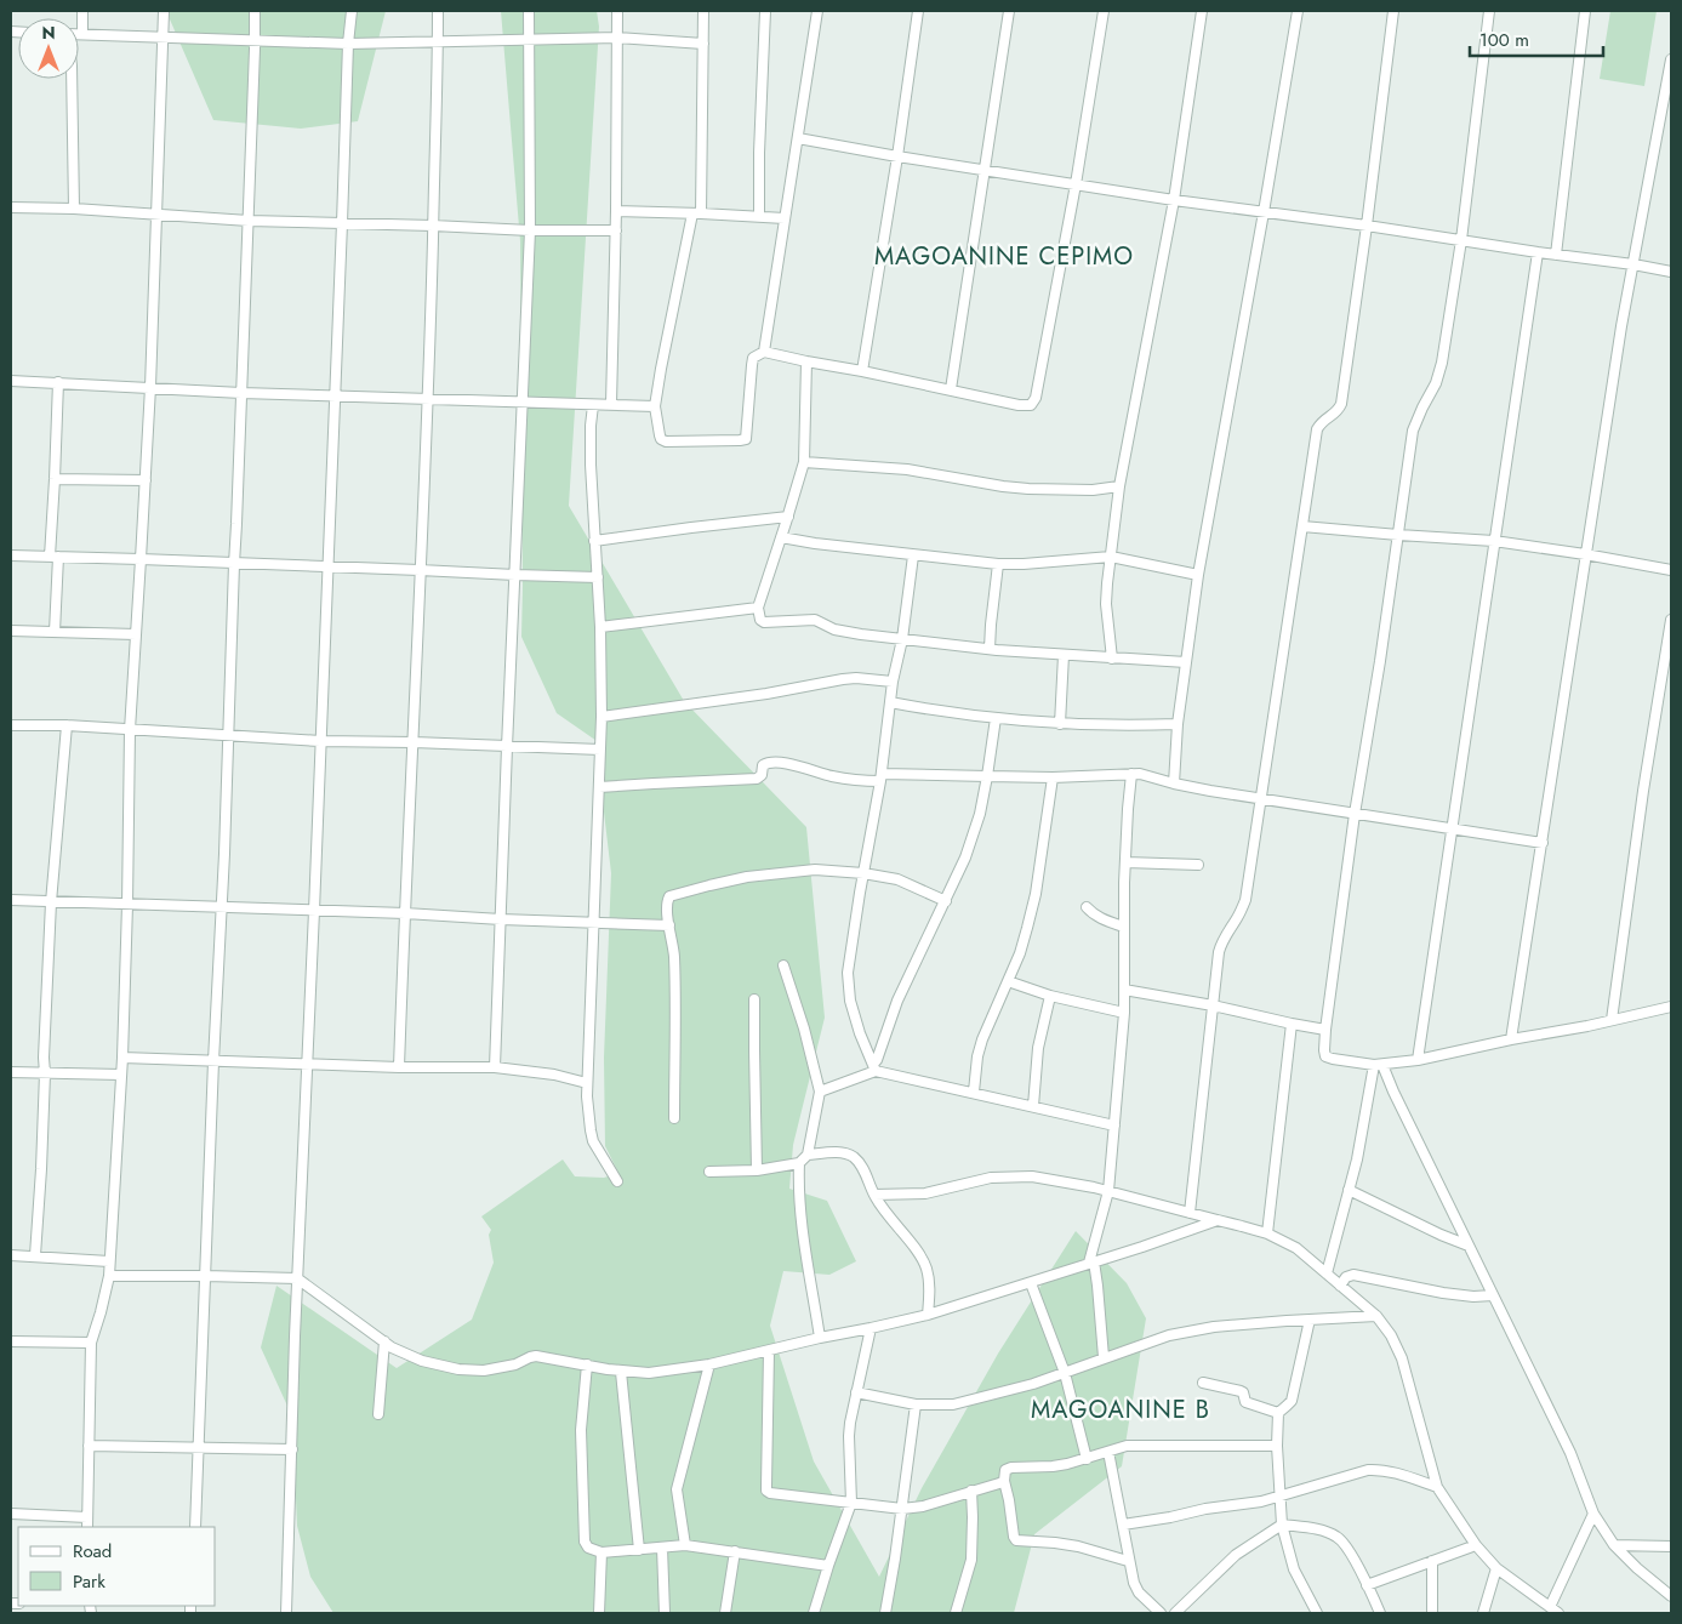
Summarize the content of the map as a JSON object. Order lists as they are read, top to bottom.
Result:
{
  "districts": ["MAGOANINE CEPIMO", "MAGOANINE B"],
  "legend": ["Road", "Park"],
  "scale_bar": "100 m",
  "north": "top"
}
